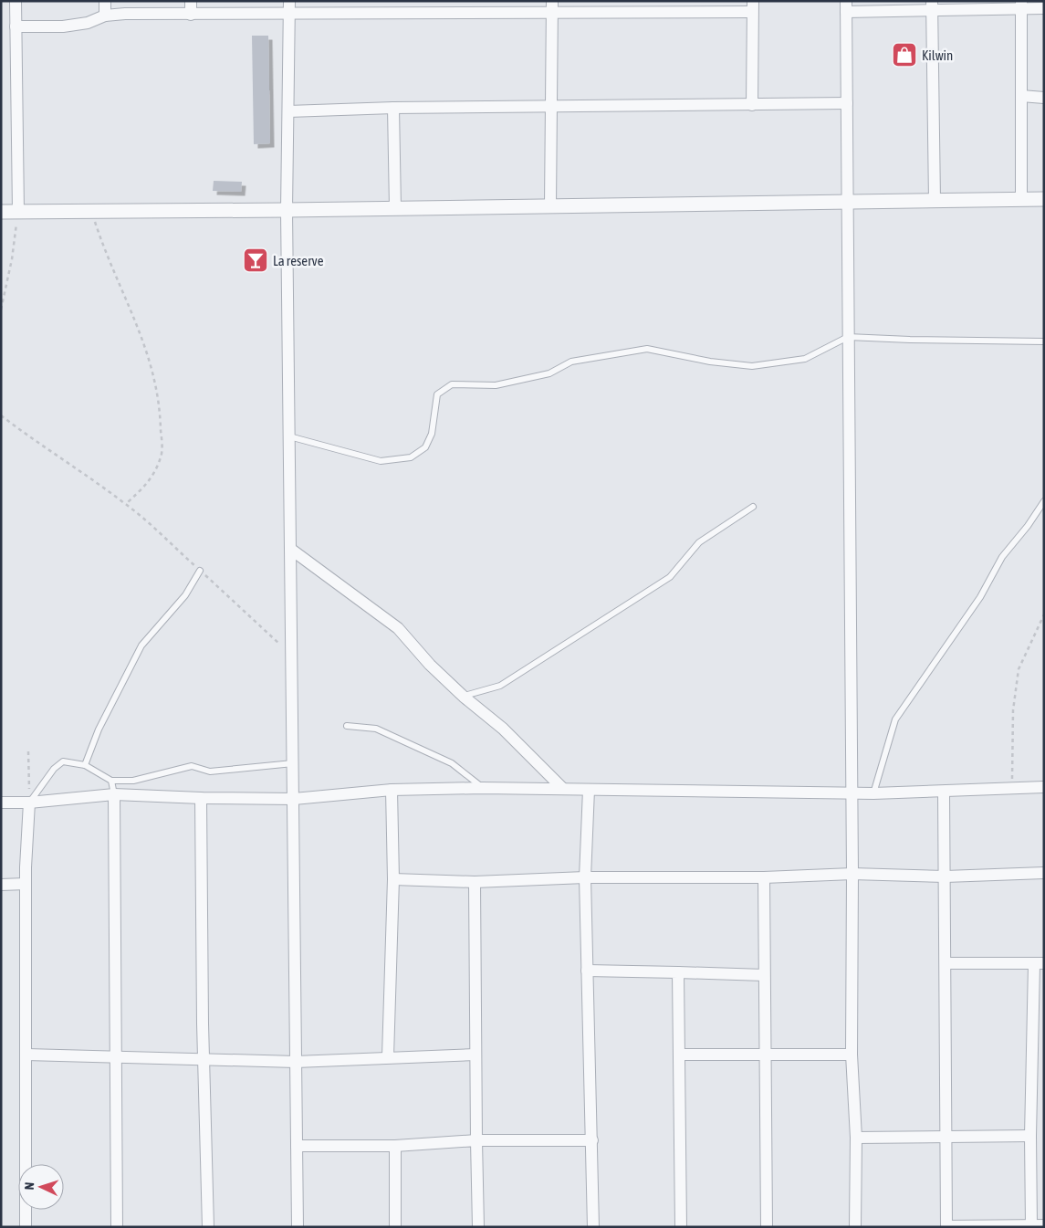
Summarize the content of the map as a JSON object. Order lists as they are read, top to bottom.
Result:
{
  "places": {
    "shop": ["Kilwin"],
    "bar": ["La reserve"]
  },
  "north": "left"
}
